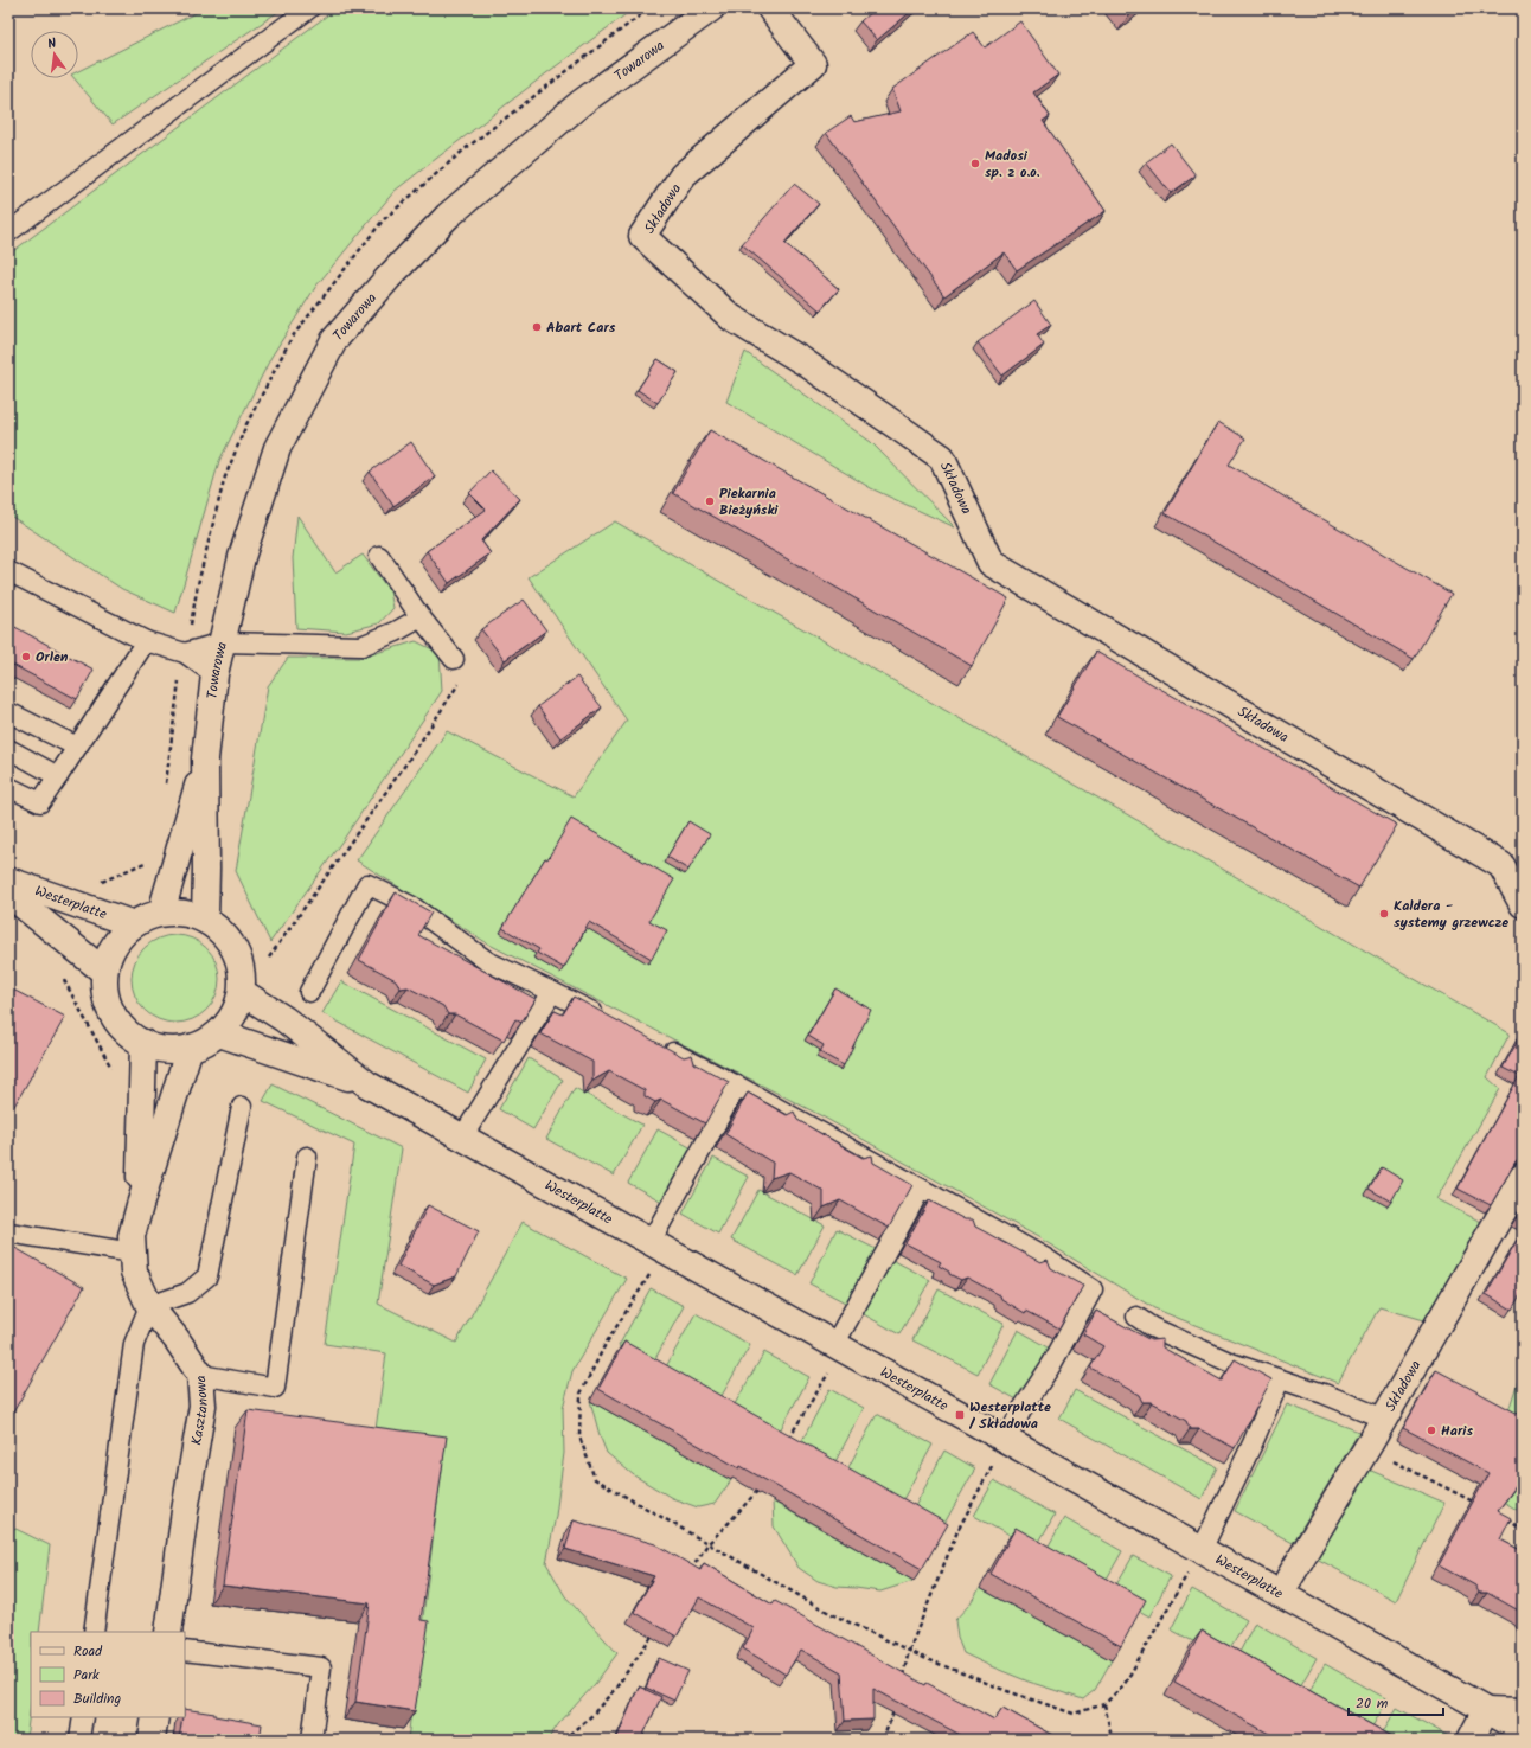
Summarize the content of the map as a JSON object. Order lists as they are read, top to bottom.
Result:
{
  "streets": {
    "main road": [
      "Towarowa",
      "Składowa",
      "Westerplatte",
      "Kasztanowa"
    ]
  },
  "crossings": [
    ["Towarowa", "Westerplatte"],
    ["Towarowa", "Kasztanowa"],
    ["Składowa", "Westerplatte"],
    ["Westerplatte", "Kasztanowa"]
  ],
  "places": {
    "other": [
      "Madosi sp. z o.o.",
      "Abart Cars",
      "Piekarnia Bieżyński",
      "Orlen",
      "Kaldera - systemy grzewcze",
      "Haris"
    ],
    "transit": ["Westerplatte / Składowa"]
  },
  "legend": ["Road", "Park", "Building"],
  "scale_bar": "20 m",
  "north": "top"
}
